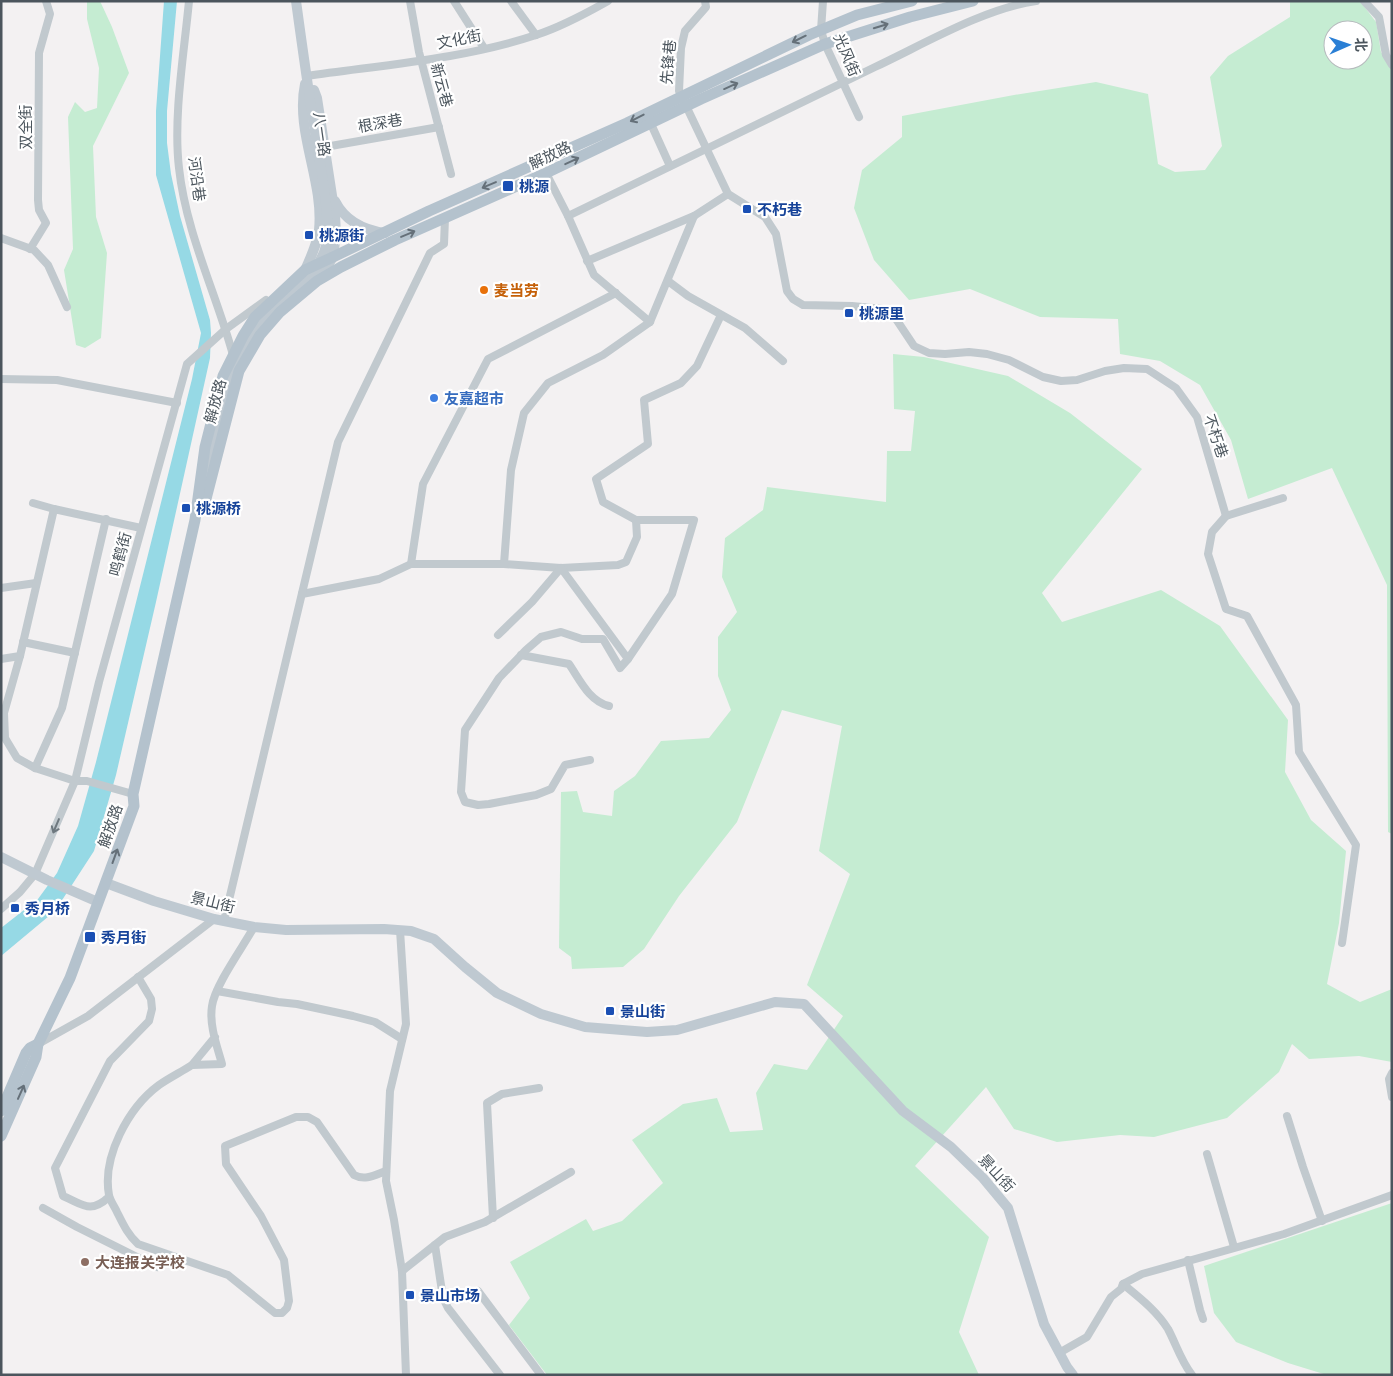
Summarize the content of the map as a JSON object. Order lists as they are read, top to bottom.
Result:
{
  "streets": {
    "main road": ["解放路"],
    "street": [
      "文化街",
      "光风街",
      "先锋巷",
      "新云巷",
      "根深巷",
      "双全街",
      "八一路",
      "河沿巷",
      "不朽巷",
      "鸣鹤街",
      "景山街"
    ]
  },
  "crossings": [
    ["文化街", "新云巷"],
    ["文化街", "八一路"],
    ["光风街", "解放路"],
    ["先锋巷", "解放路"],
    ["新云巷", "根深巷"],
    ["八一路", "解放路"],
    ["解放路", "河沿巷"],
    ["解放路", "鸣鹤街"],
    ["解放路", "景山街"],
    ["河沿巷", "鸣鹤街"]
  ],
  "places": {
    "transit": [
      "桃源",
      "不朽巷",
      "桃源街",
      "桃源里",
      "桃源桥",
      "秀月桥",
      "秀月街",
      "景山街",
      "景山市场"
    ],
    "other": ["麦当劳", "友嘉超市", "大连报关学校"]
  },
  "north": "right"
}
